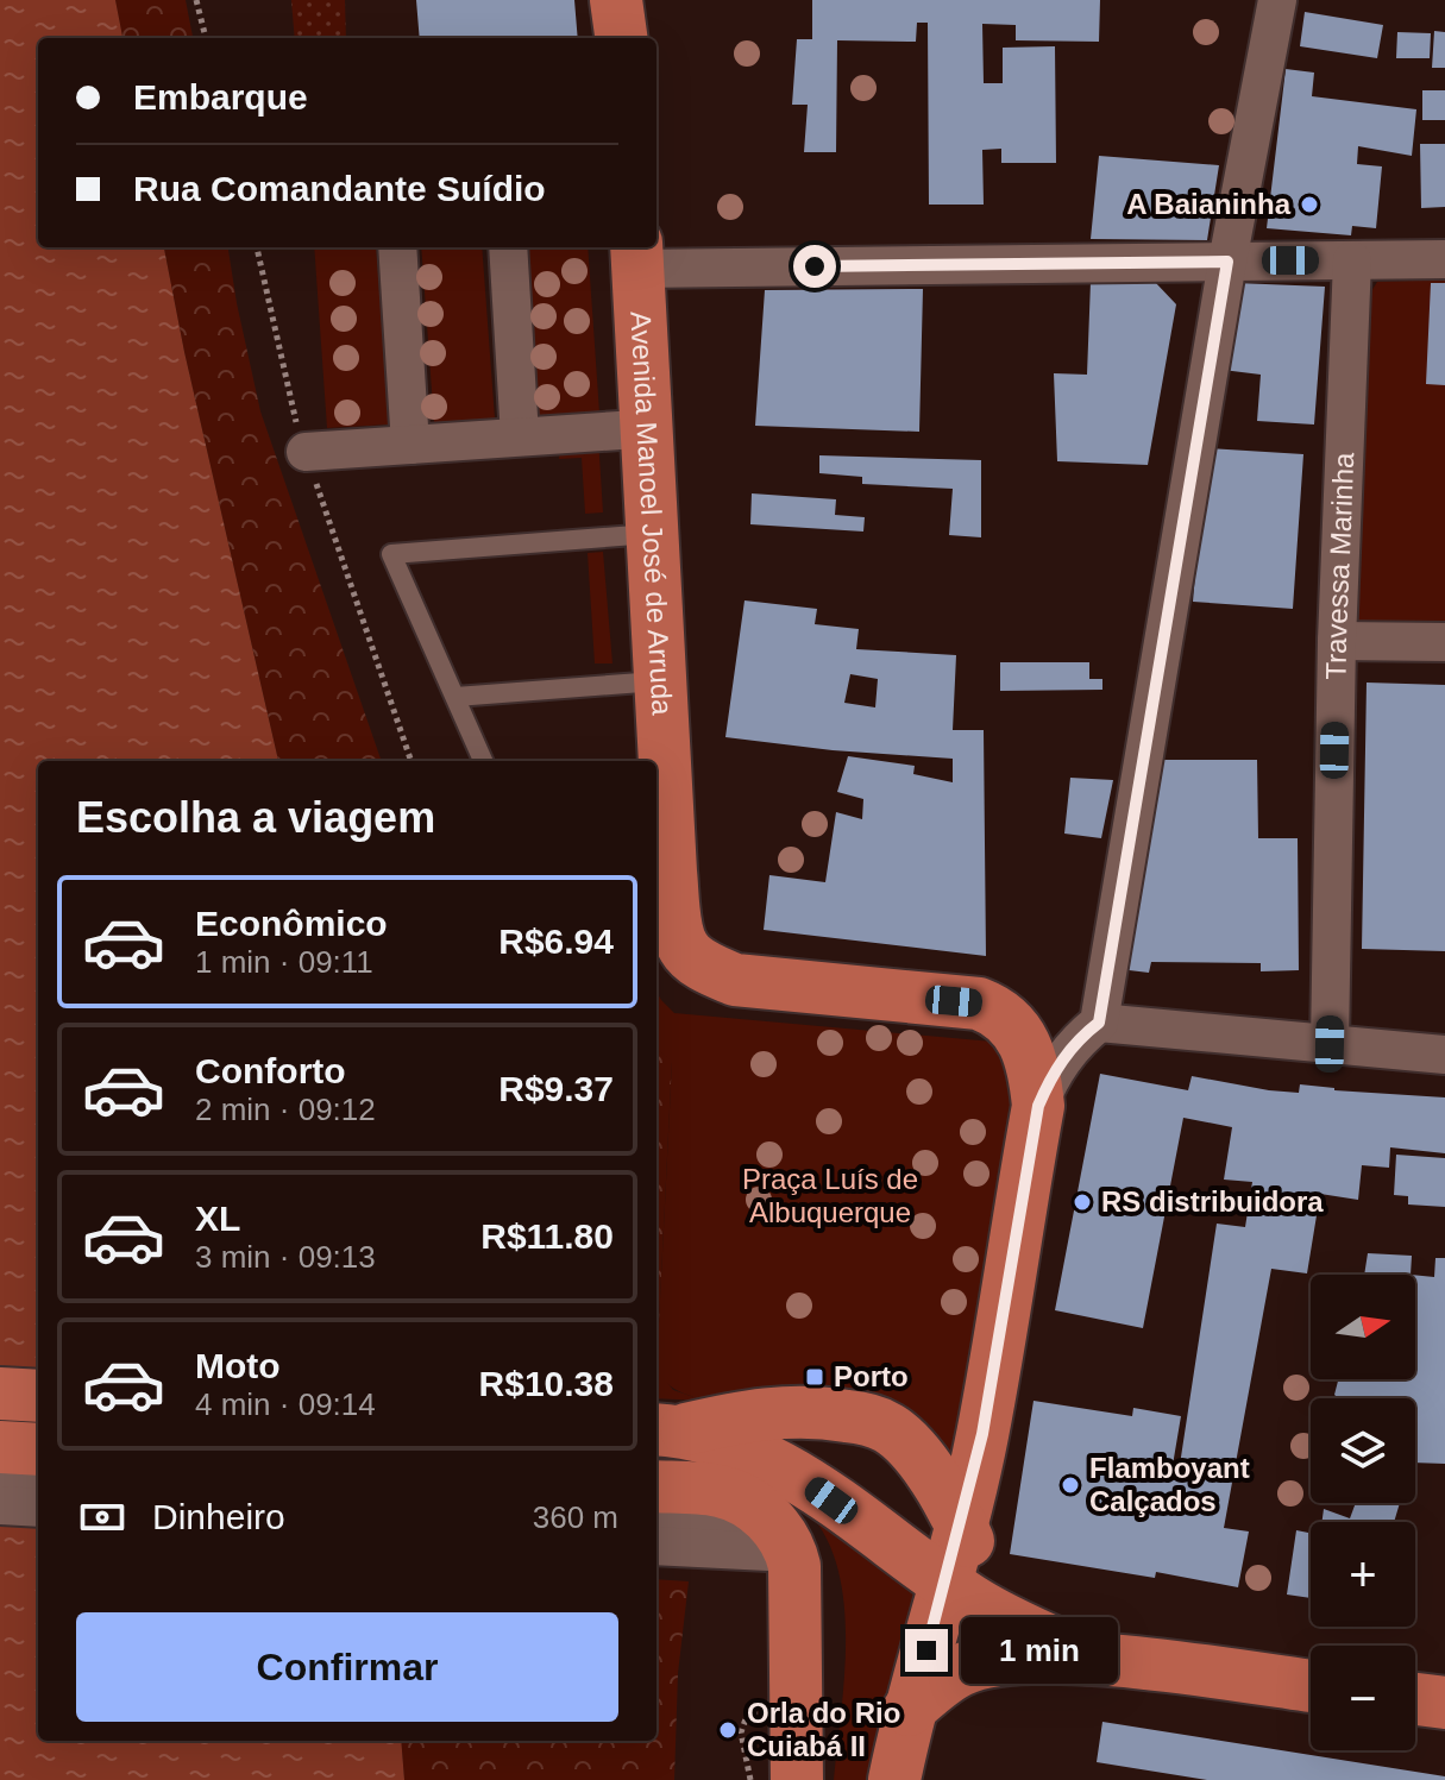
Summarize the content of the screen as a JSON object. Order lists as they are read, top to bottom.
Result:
{
  "streets": {
    "main road": ["Avenida Manoel José de Arruda"],
    "street": ["Travessa Marinha"]
  },
  "parks": ["Praça Luís de Albuquerque"],
  "places": {
    "other": [
      "A Baianinha",
      "RS distribuidora",
      "Flamboyant Calçados",
      "Orla do Rio Cuiabá II"
    ],
    "transit": ["Porto"]
  },
  "north": "right",
  "page": {
    "banner": ["Embarque", "Rua Comandante Suídio"],
    "heading": "Escolha a viagem",
    "list": [
      {
        "name": "Econômico",
        "note": "1 min · 09:11",
        "value": "R$6.94"
      },
      {
        "name": "Conforto",
        "note": "2 min · 09:12",
        "value": "R$9.37"
      },
      {
        "name": "XL",
        "note": "3 min · 09:13",
        "value": "R$11.80"
      },
      {
        "name": "Moto",
        "note": "4 min · 09:14",
        "value": "R$10.38"
      }
    ],
    "map_buttons": ["+", "−"],
    "pay": ["Dinheiro", "360 m"],
    "buttons": "Confirmar",
    "bubble": "1 min"
  }
}
